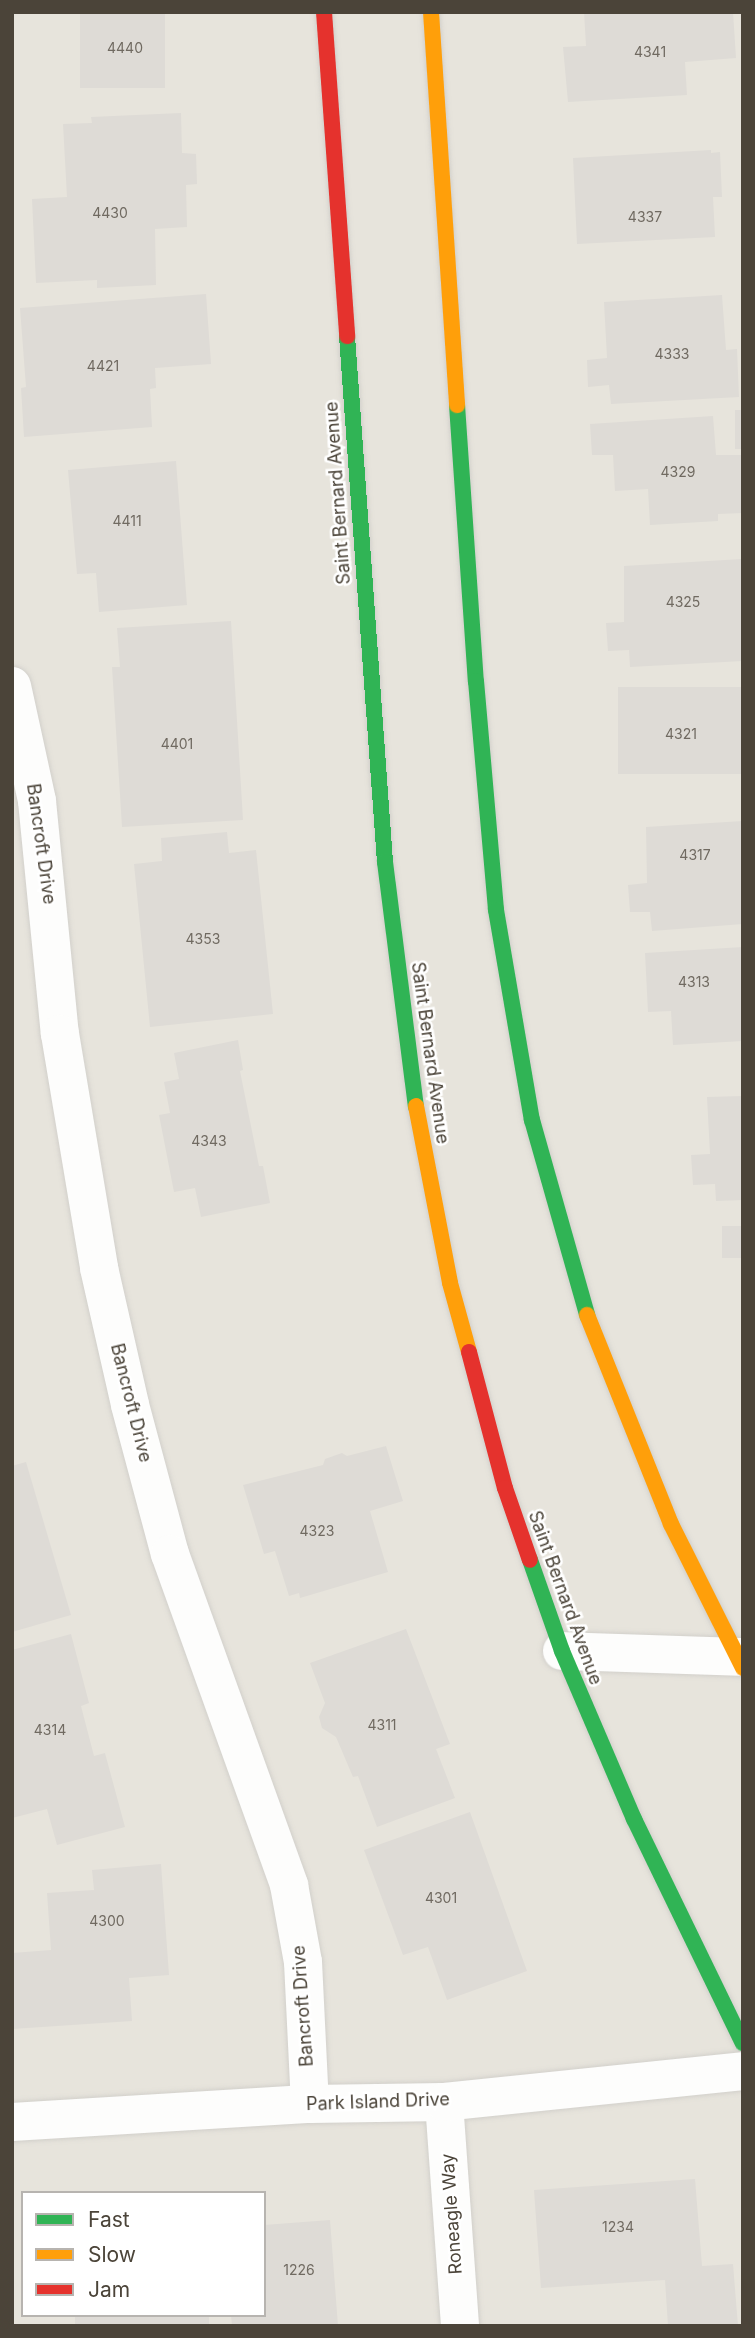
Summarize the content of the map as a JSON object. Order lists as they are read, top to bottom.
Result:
{
  "streets": {
    "main road": ["Saint Bernard Avenue"],
    "street": ["Bancroft Drive", "Park Island Drive", "Roneagle Way"]
  },
  "crossings": [
    ["Bancroft Drive", "Park Island Drive"],
    ["Park Island Drive", "Roneagle Way"]
  ],
  "house_numbers": [
    "4440",
    "4341",
    "4430",
    "4337",
    "4333",
    "4421",
    "4329",
    "4411",
    "4325",
    "4321",
    "4401",
    "4317",
    "4353",
    "4313",
    "4343",
    "4323",
    "4311",
    "4314",
    "4301",
    "4300",
    "1234",
    "1226"
  ],
  "legend": ["Fast", "Slow", "Jam"]
}
